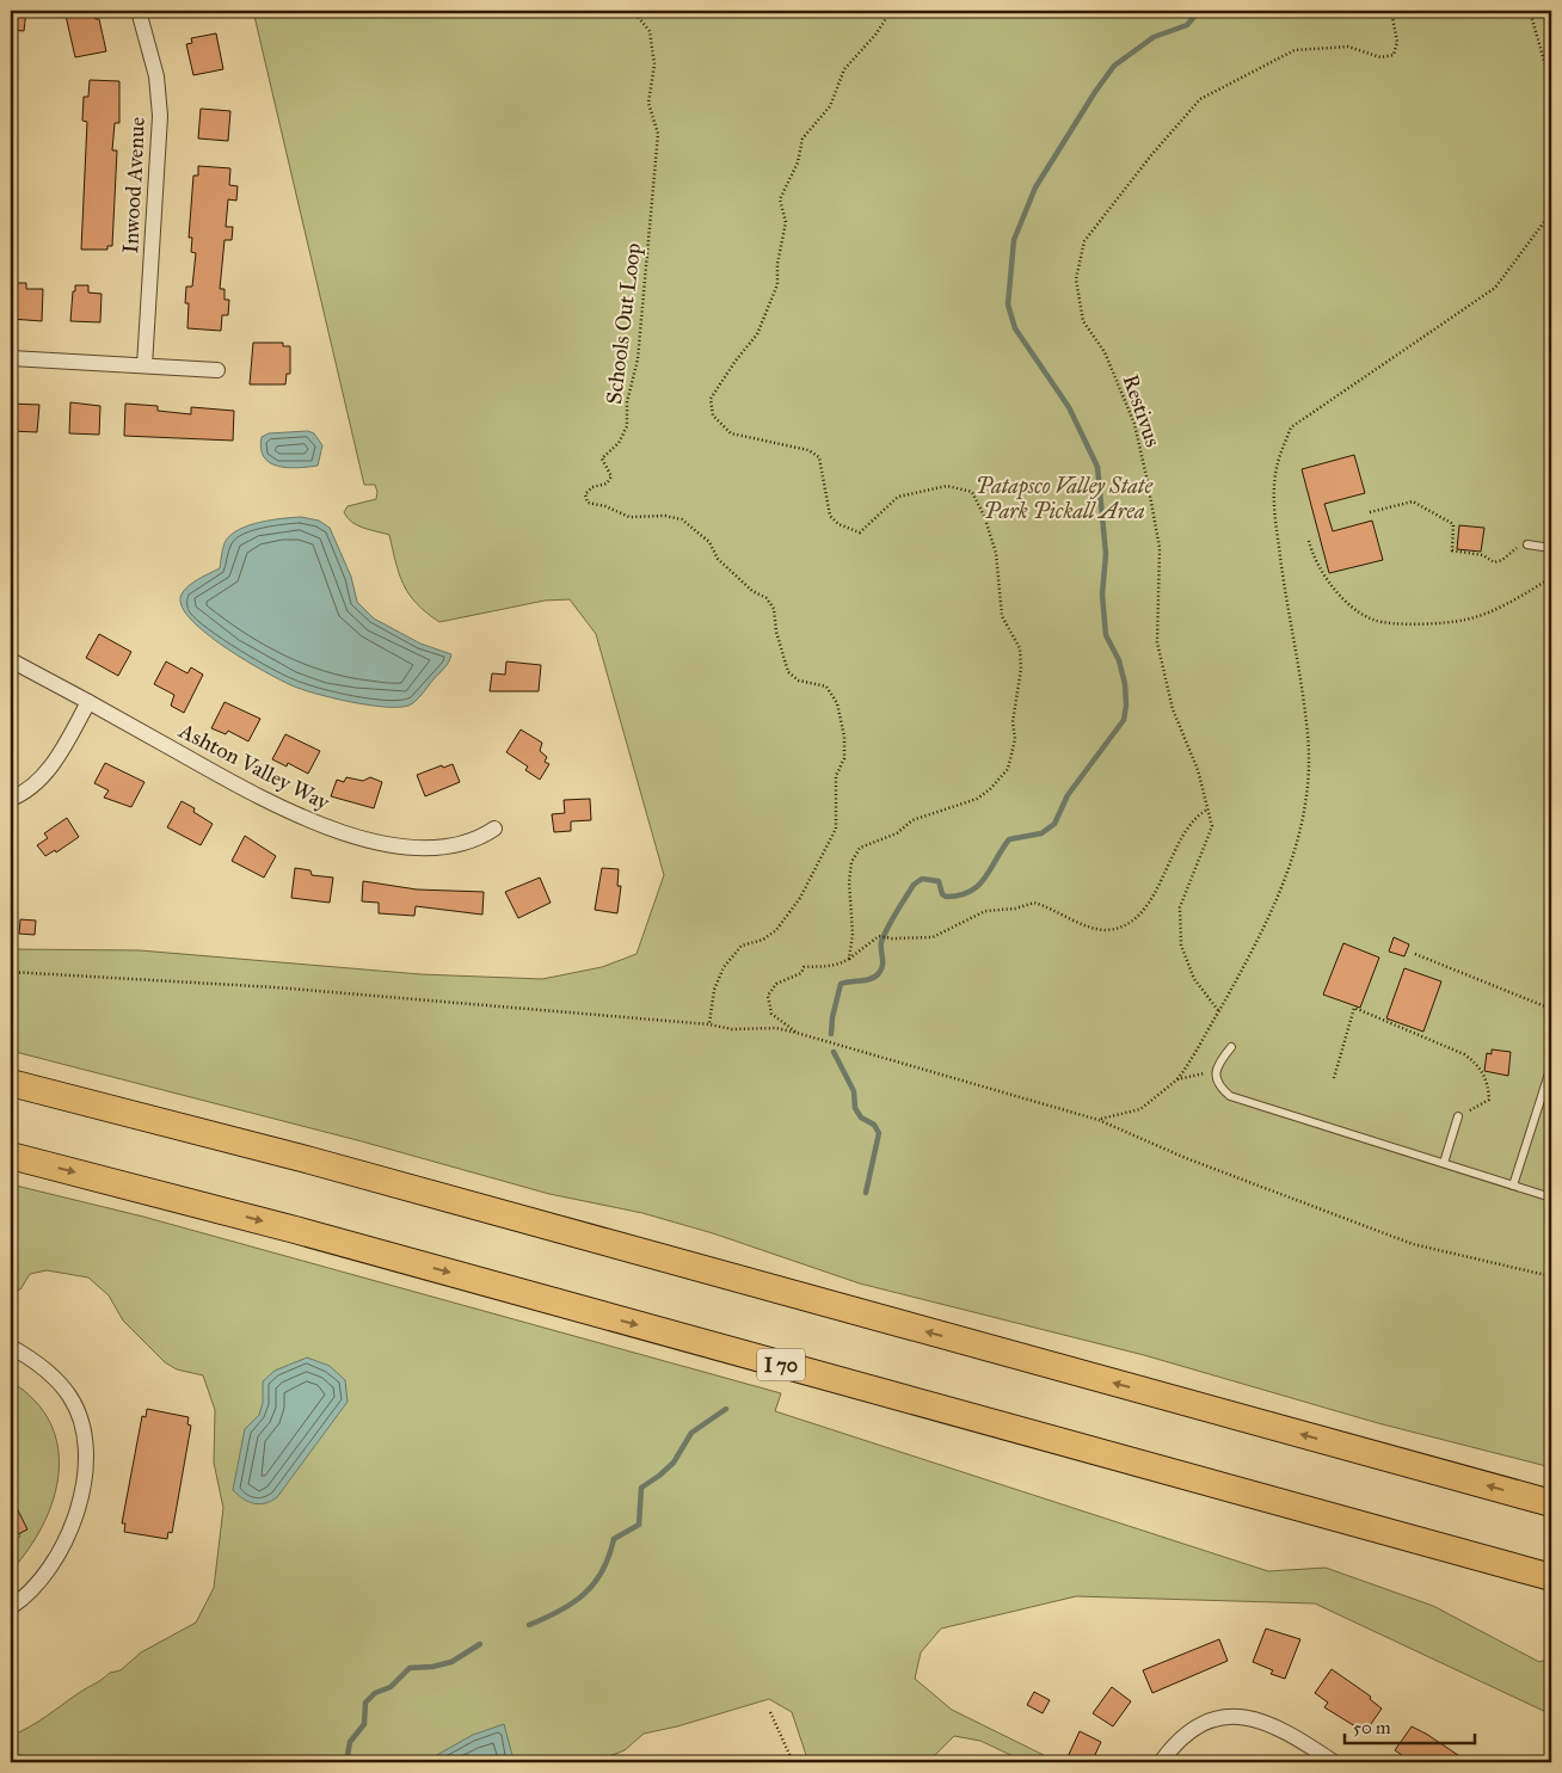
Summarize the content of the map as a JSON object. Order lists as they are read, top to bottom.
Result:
{
  "streets": {
    "highway": ["I 70"],
    "street": ["Inwood Avenue", "Ashton Valley Way"],
    "path": ["Schools Out Loop", "Restivus"]
  },
  "parks": ["Patapsco Valley State Park Pickall Area"],
  "scale_bar": "50 m"
}
